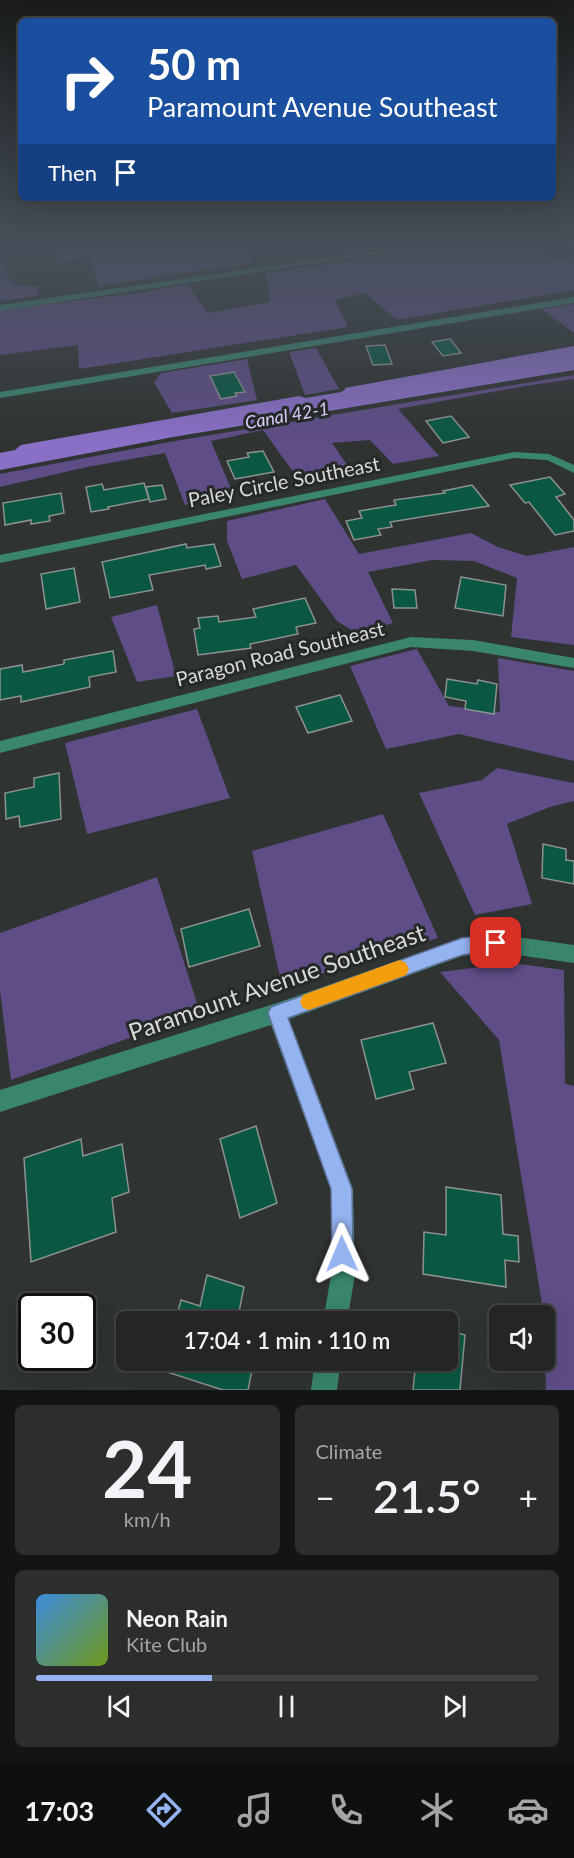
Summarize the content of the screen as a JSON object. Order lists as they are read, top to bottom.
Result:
{
  "streets": {
    "street": ["Paley Circle Southeast", "Paragon Road Southeast", "Paramount Avenue Southeast"]
  },
  "water": ["Canal 42-1"],
  "page": {
    "turn": ["50 m", "Paramount Avenue Southeast"],
    "then": "Then",
    "limit": "30",
    "trip": "17:04 · 1 min · 110 m",
    "tile": [
      ["24", "km/h"],
      "Climate"
    ],
    "heat": ["−", "21.5°", "+"],
    "song": ["Neon Rain", "Kite Club"],
    "tabs": "17:03"
  }
}
